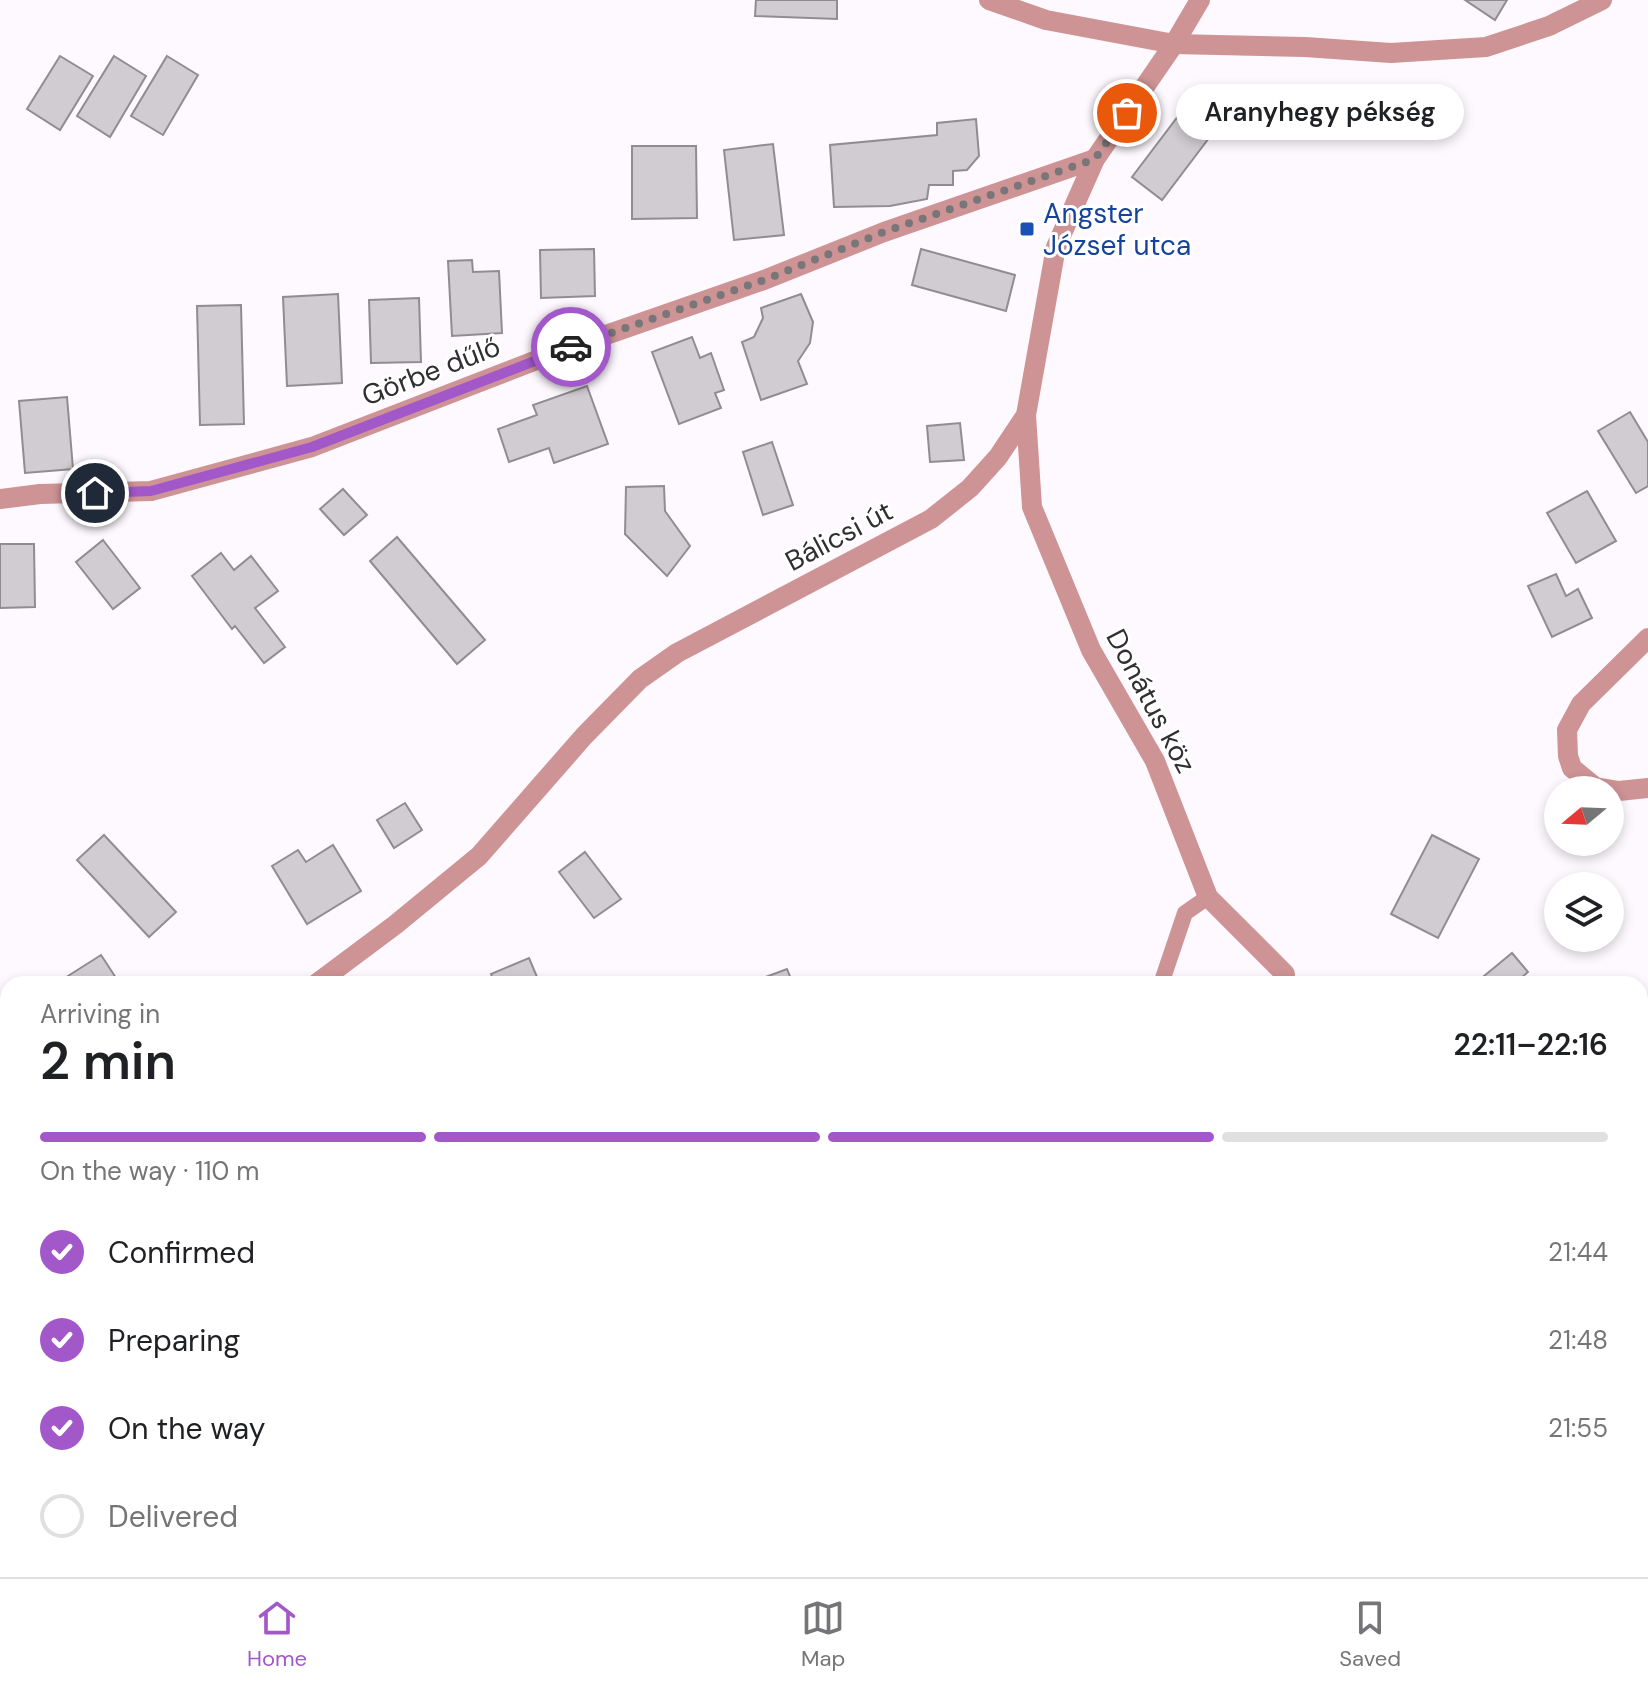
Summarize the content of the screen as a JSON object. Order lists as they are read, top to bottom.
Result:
{
  "streets": {
    "street": ["Görbe dűlő", "Bálicsi út", "Donátus köz"]
  },
  "crossings": [
    ["Görbe dűlő", "Bálicsi út"],
    ["Bálicsi út", "Donátus köz"]
  ],
  "places": {
    "other": ["Aranyhegy pékség"],
    "transit": ["Angster József utca"]
  },
  "north": "left",
  "page": {
    "bubble": "Aranyhegy pékség",
    "heading": ["2 min", "Arriving in", "22:11–22:16"],
    "bar": "On the way · 110 m",
    "list": [
      ["Confirmed", "21:44"],
      ["Preparing", "21:48"],
      ["On the way", "21:55"],
      "Delivered"
    ],
    "tabs": ["Home", "Map", "Saved"]
  }
}
